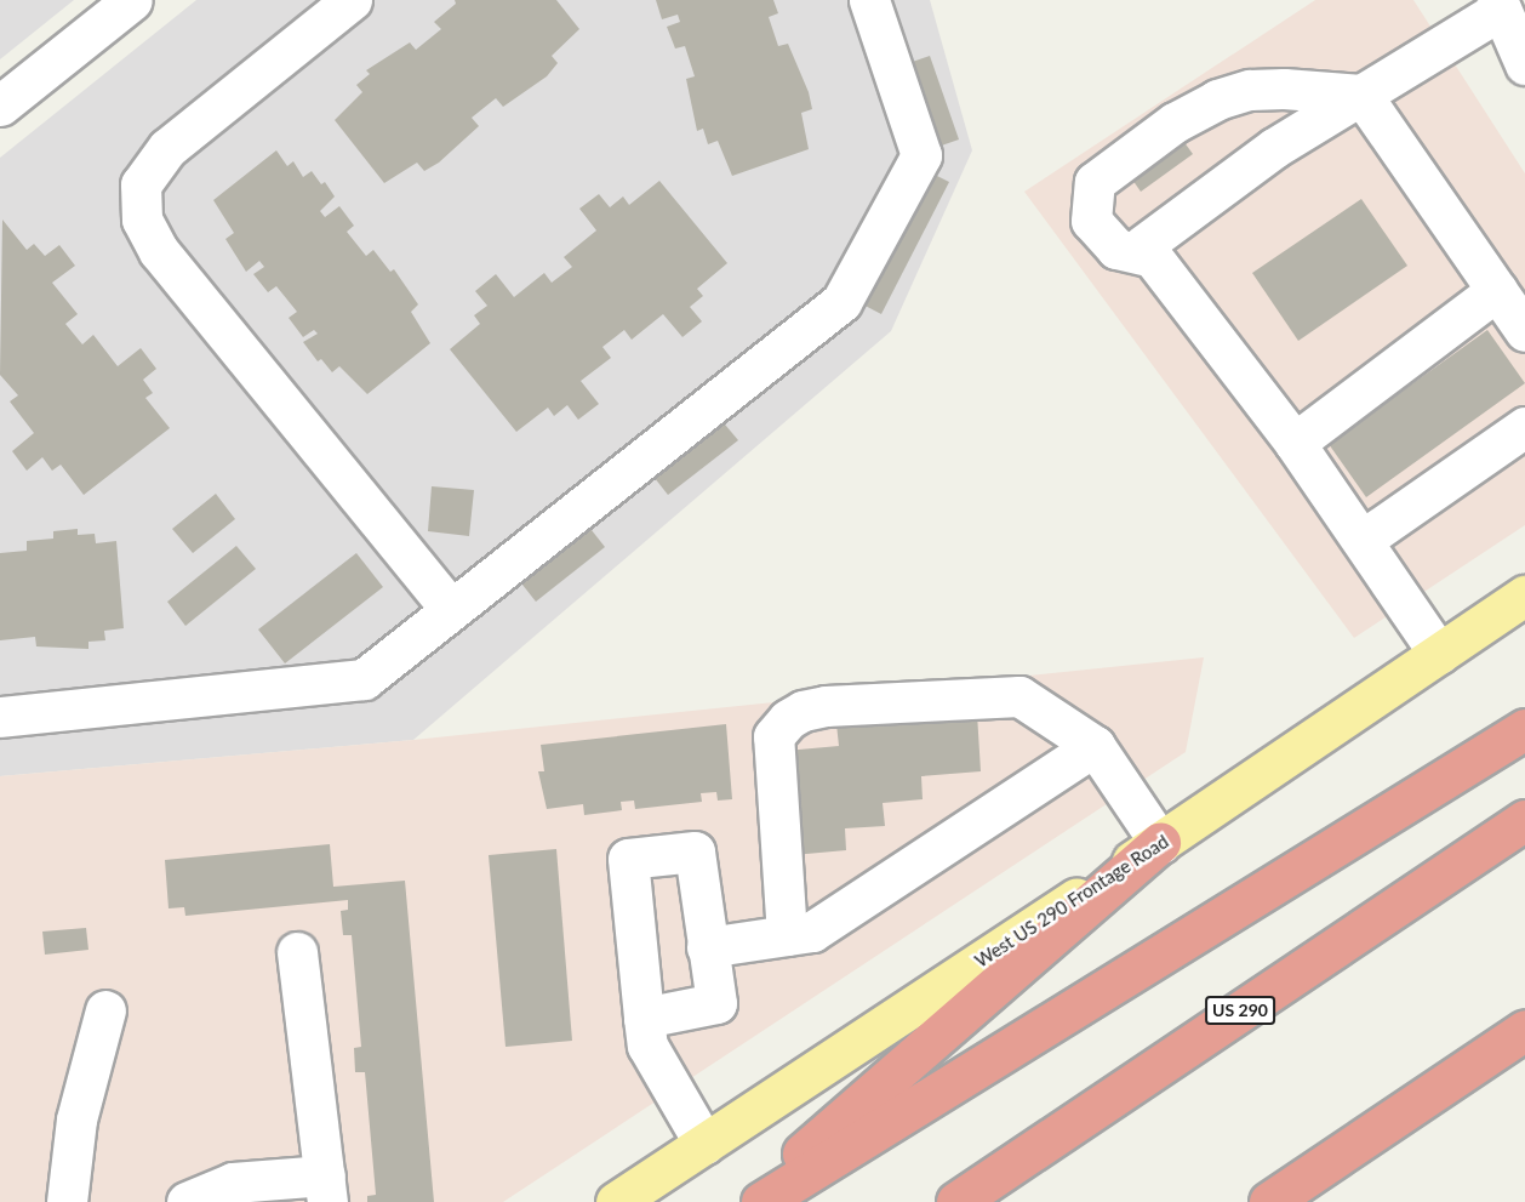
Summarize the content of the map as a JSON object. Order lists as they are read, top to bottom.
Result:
{
  "streets": {
    "highway": ["US 290"],
    "main road": ["West US 290 Frontage Road"]
  }
}
